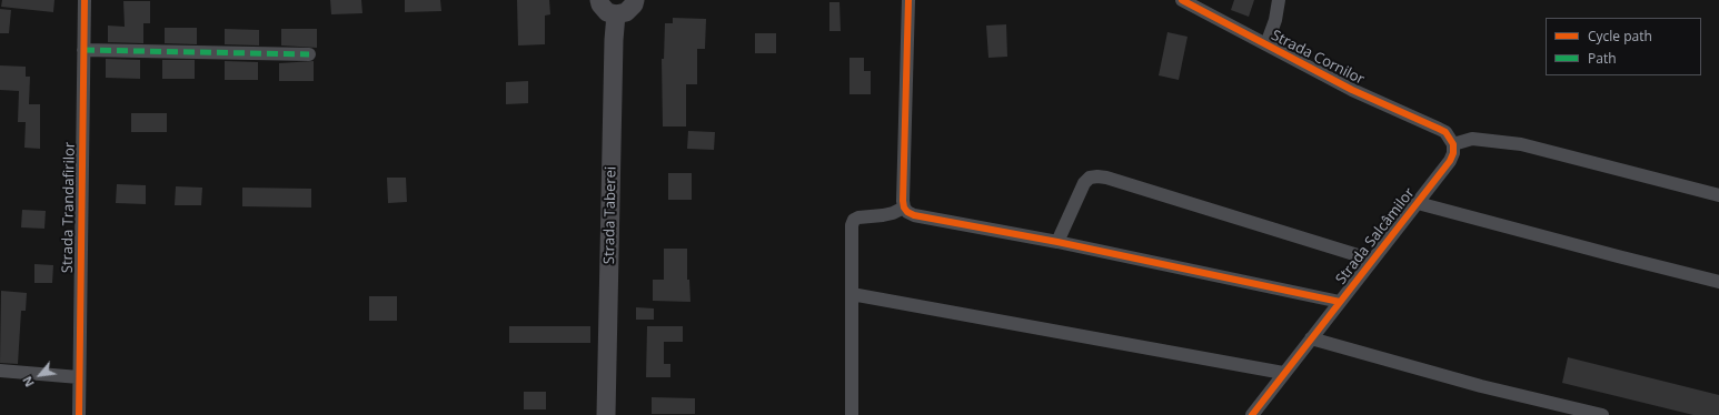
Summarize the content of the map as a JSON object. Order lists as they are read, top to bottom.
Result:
{
  "streets": {
    "street": [
      "Strada Cornilor",
      "Strada Trandafirilor",
      "Strada Taberei",
      "Strada Salcâmilor"
    ]
  },
  "crossings": [
    ["Strada Cornilor", "Strada Salcâmilor"]
  ],
  "legend": ["Cycle path", "Path"],
  "north": "bottom left"
}
